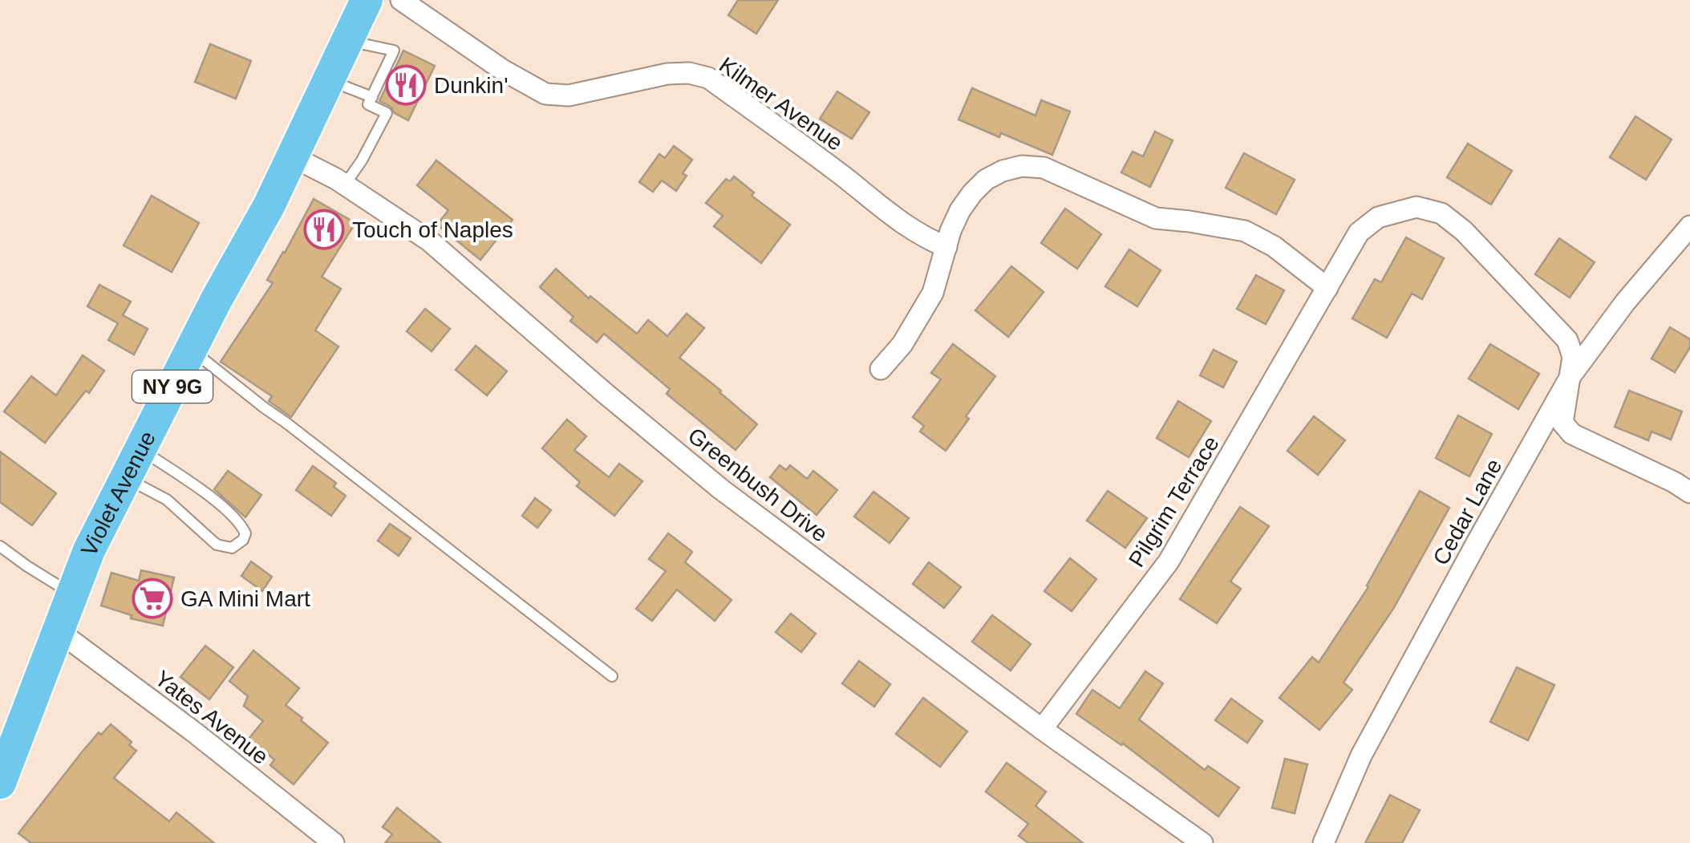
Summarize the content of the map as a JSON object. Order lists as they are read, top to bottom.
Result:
{
  "streets": {
    "main road": ["NY 9G", "Violet Avenue"],
    "street": [
      "Kilmer Avenue",
      "Greenbush Drive",
      "Pilgrim Terrace",
      "Cedar Lane",
      "Yates Avenue"
    ]
  },
  "crossings": [
    ["Greenbush Drive", "Violet Avenue"],
    ["Greenbush Drive", "Pilgrim Terrace"],
    ["Violet Avenue", "Yates Avenue"],
    ["Pilgrim Terrace", "Cedar Lane"]
  ],
  "places": {
    "restaurant": ["Dunkin'", "Touch of Naples"],
    "supermarket": ["GA Mini Mart"]
  }
}
